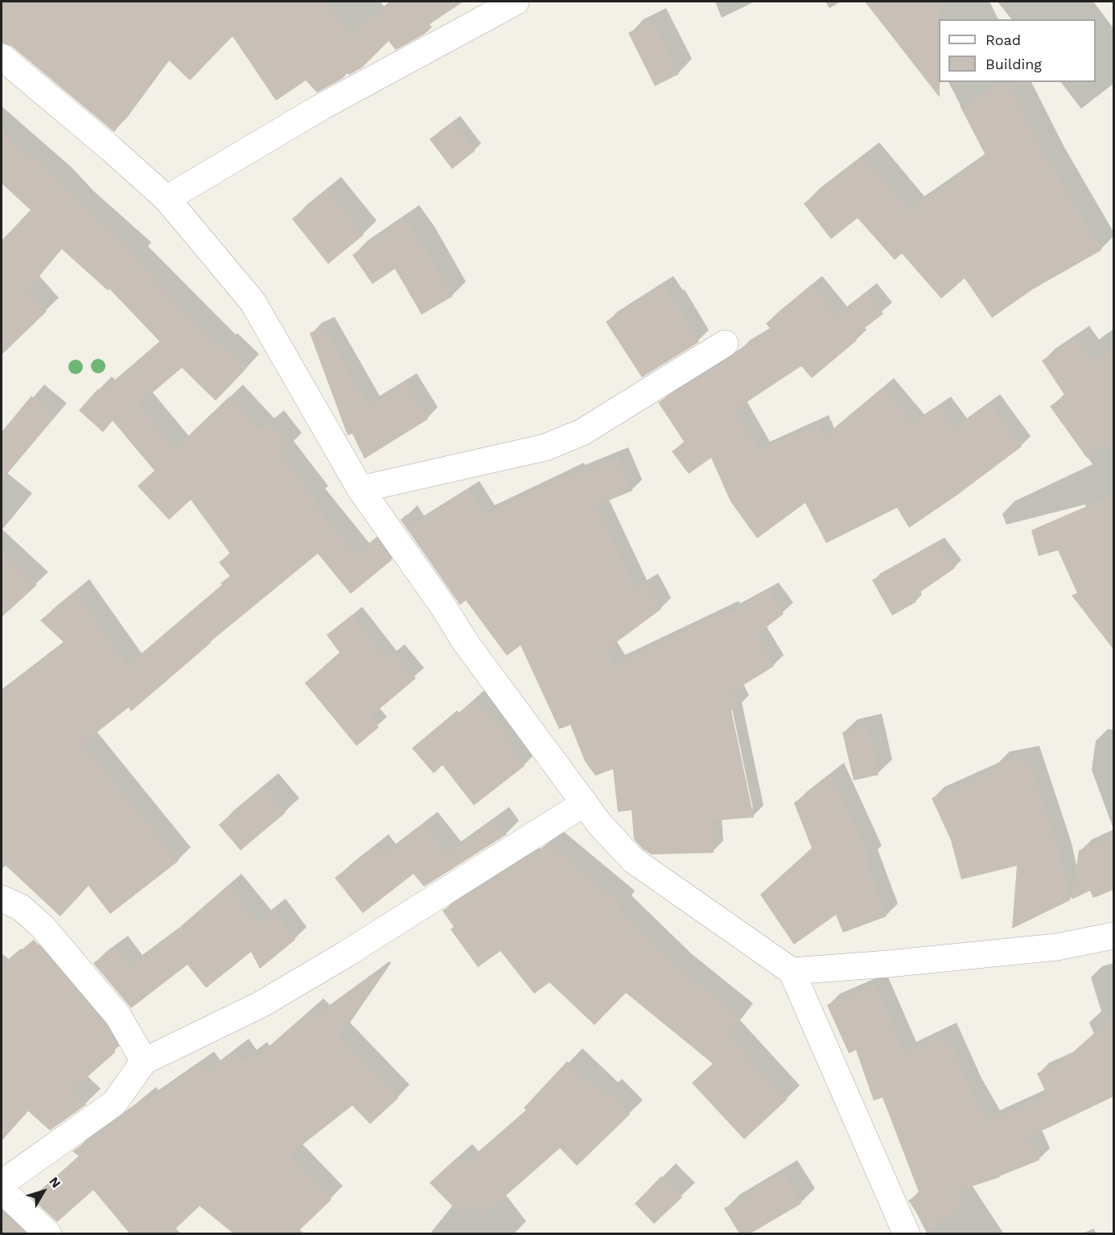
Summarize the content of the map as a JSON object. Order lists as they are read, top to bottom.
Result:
{
  "legend": ["Road", "Building"],
  "north": "top right"
}
